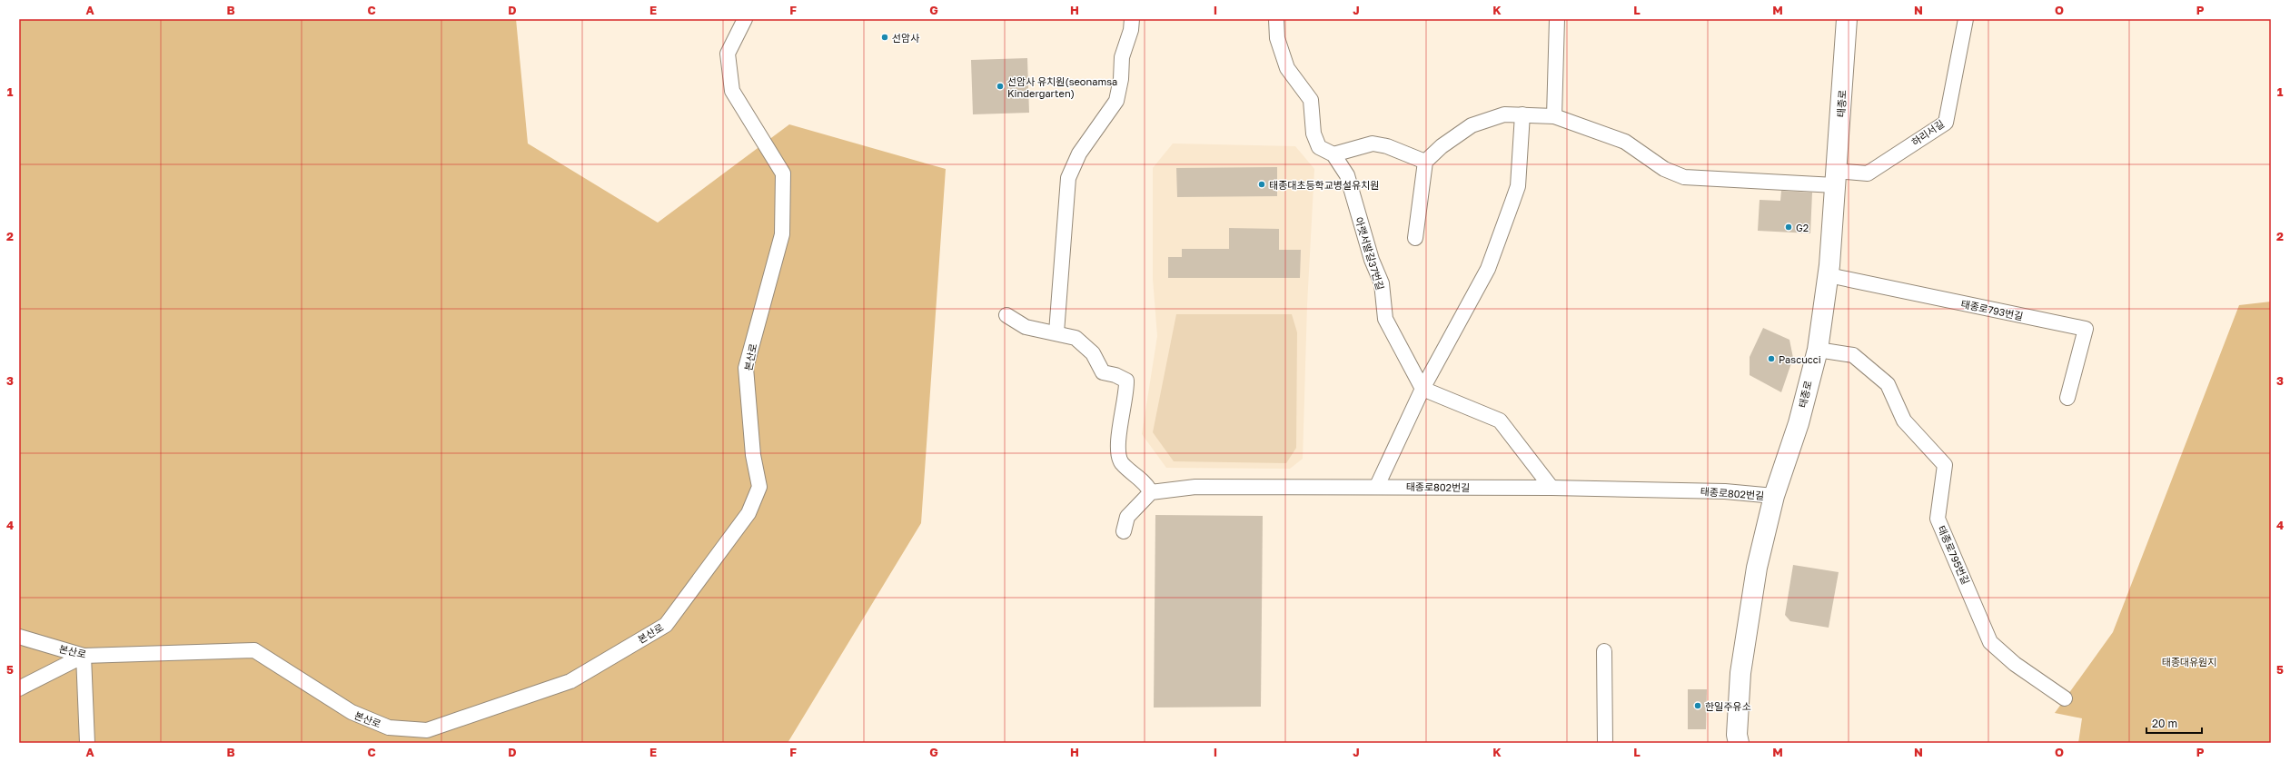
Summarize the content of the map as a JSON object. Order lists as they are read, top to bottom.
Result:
{
  "streets": {
    "main road": ["태종로"],
    "street": [
      "하리서길",
      "아랫서발길37번길",
      "태종로793번길",
      "본산로",
      "태종로802번길",
      "태종로795번길"
    ]
  },
  "crossings": [
    ["태종로", "하리서길"],
    ["태종로", "태종로793번길"],
    ["태종로", "태종로802번길"],
    ["태종로", "태종로795번길"]
  ],
  "parks": ["태종대유원지"],
  "places": [
    "선암사",
    "선암사 유치원(seonamsa Kindergarten)",
    "태종대초등학교병설유치원",
    "G2",
    "Pascucci",
    "한일주유소"
  ],
  "scale_bar": "20 m",
  "grid": {
    "columns": [
      "A",
      "B",
      "C",
      "D",
      "E",
      "F",
      "G",
      "H",
      "I",
      "J",
      "K",
      "L",
      "M",
      "N",
      "O",
      "P"
    ],
    "rows": [
      "1",
      "2",
      "3",
      "4",
      "5"
    ]
  }
}
